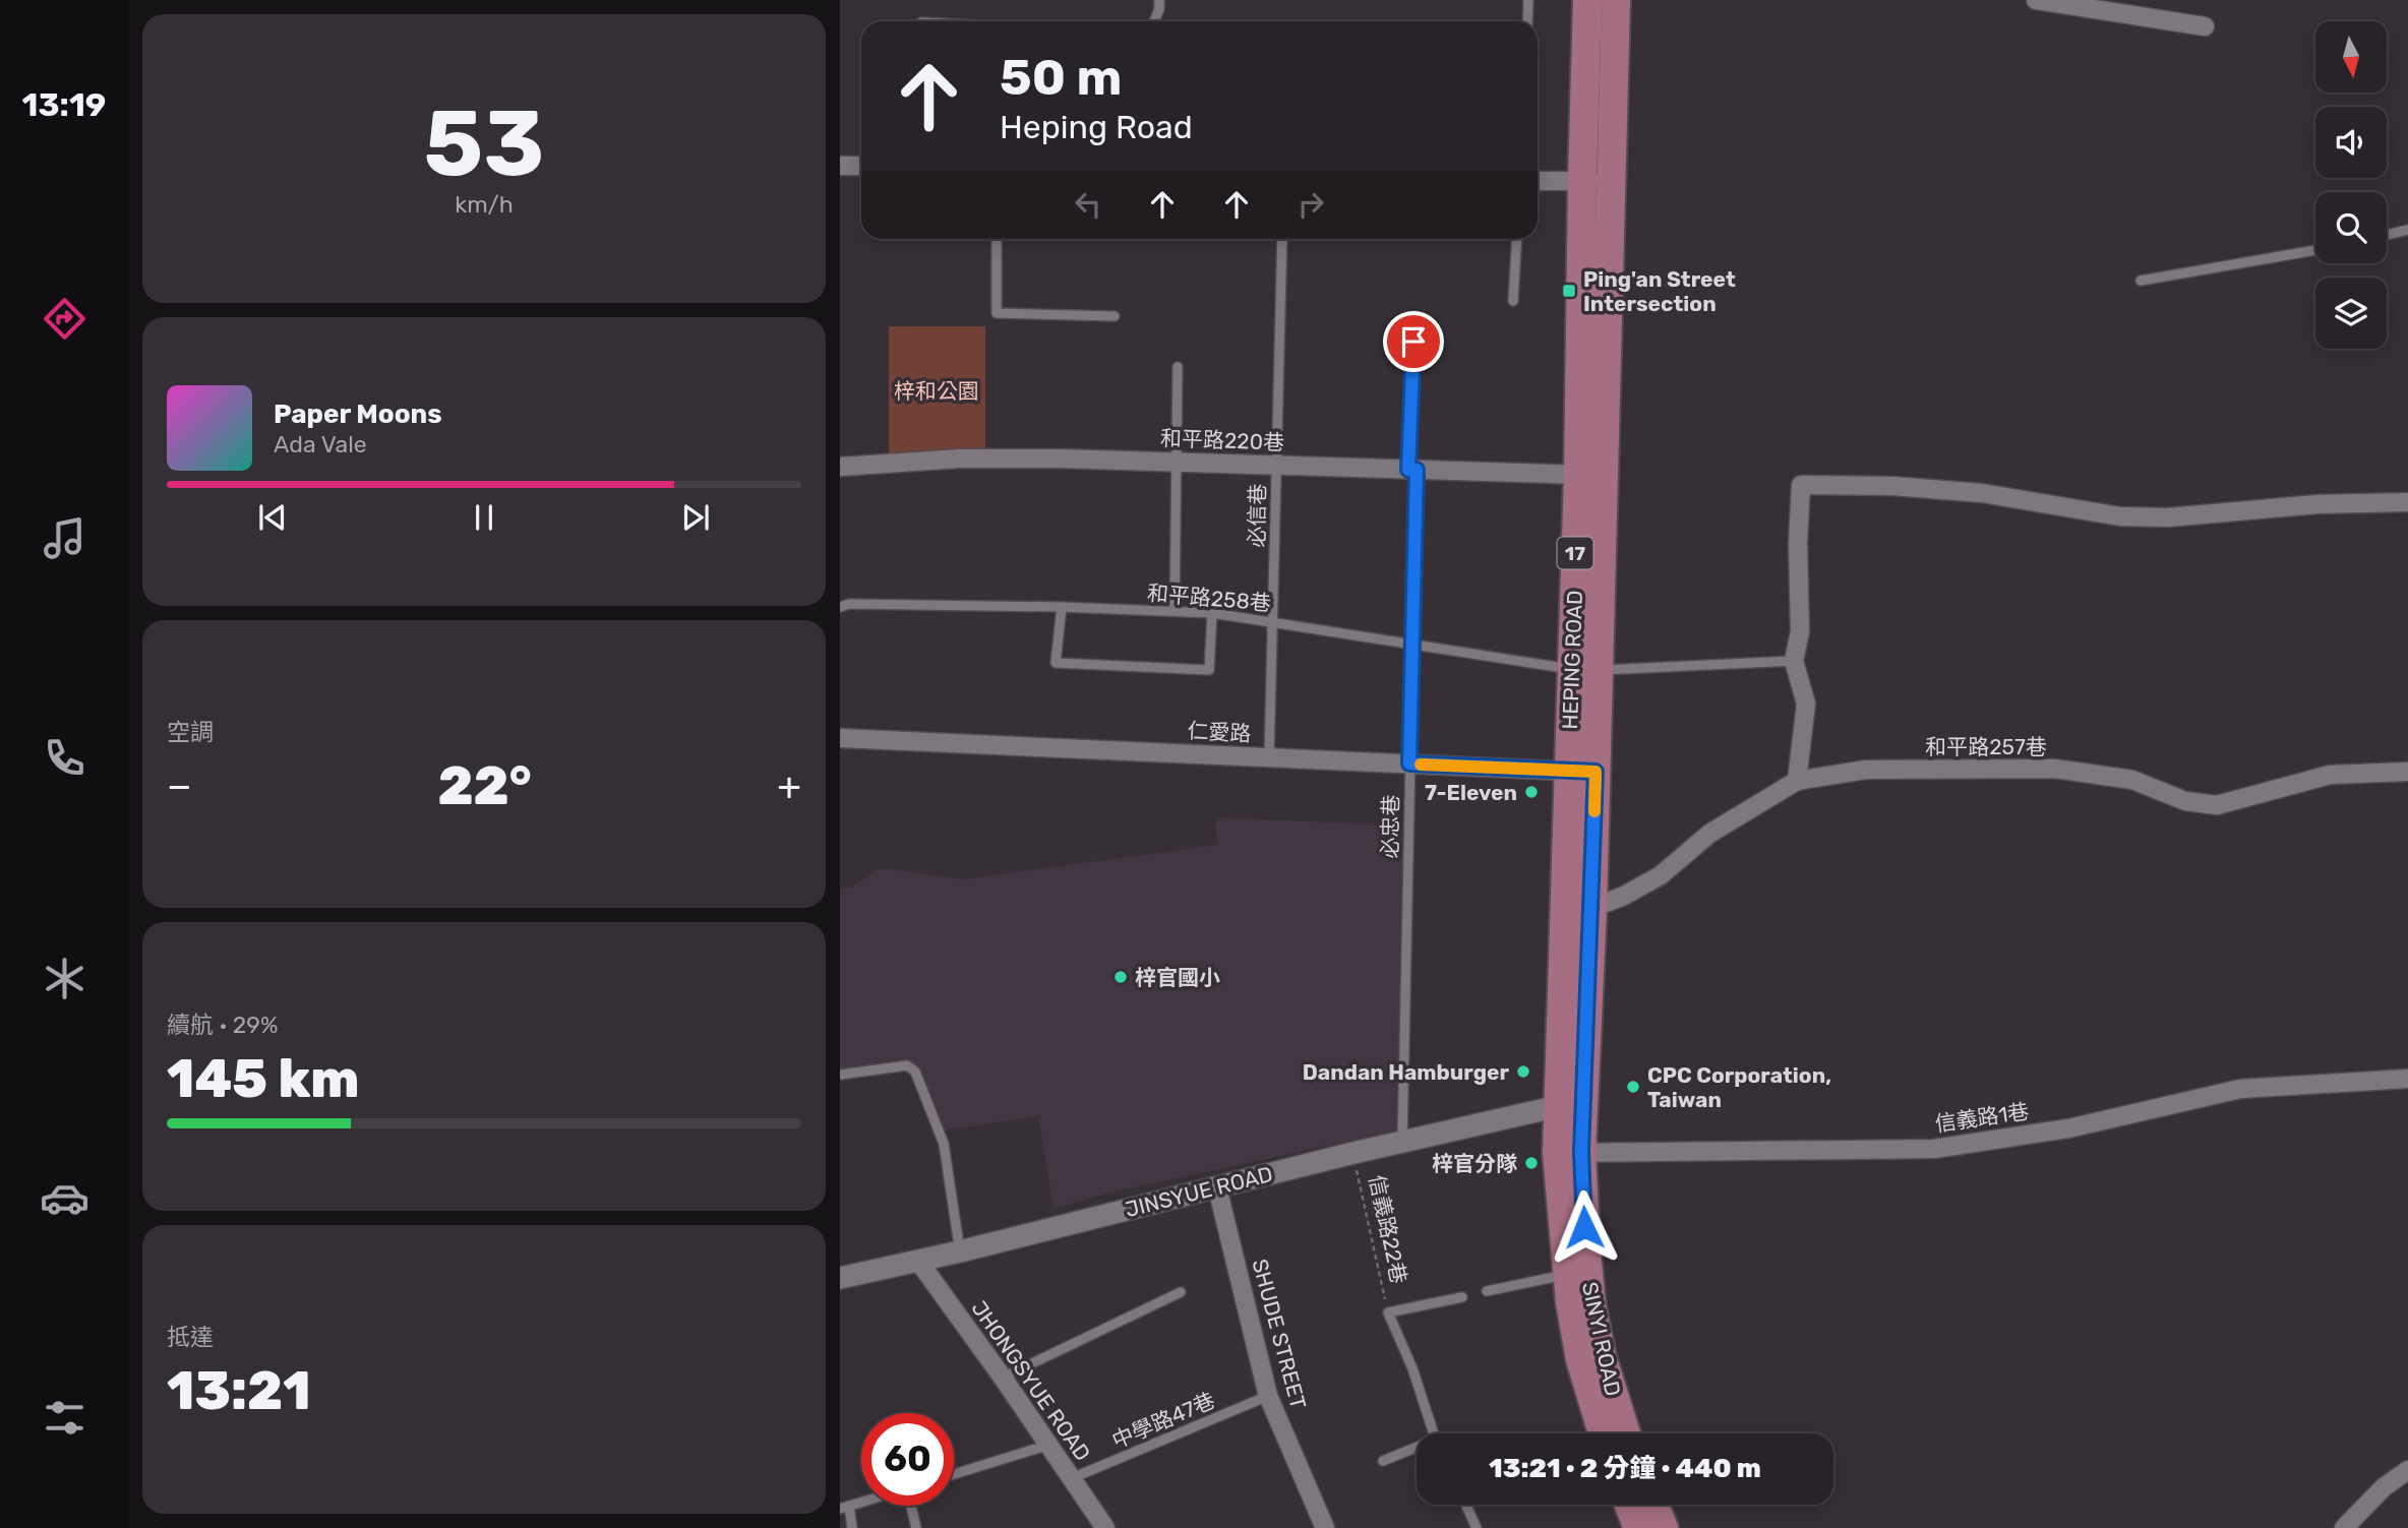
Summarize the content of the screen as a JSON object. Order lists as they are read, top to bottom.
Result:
{
  "streets": {
    "main road": ["17", "HEPING ROAD", "SINYI ROAD"],
    "street": [
      "和平路220巷",
      "仁愛路",
      "和平路257巷",
      "信義路1巷",
      "JINSYUE ROAD",
      "SHUDE STREET",
      "JHONGSYUE ROAD"
    ],
    "lane": [
      "必信巷",
      "和平路258巷",
      "必忠巷",
      "信義路22巷",
      "中學路47巷"
    ]
  },
  "crossings": [
    ["和平路220巷", "必信巷"],
    ["和平路220巷", "HEPING ROAD"],
    ["和平路220巷", "必忠巷"],
    ["必信巷", "和平路258巷"],
    ["必信巷", "仁愛路"],
    ["和平路258巷", "HEPING ROAD"],
    ["和平路258巷", "必忠巷"],
    ["HEPING ROAD", "仁愛路"],
    ["HEPING ROAD", "和平路257巷"],
    ["HEPING ROAD", "JINSYUE ROAD"],
    ["HEPING ROAD", "SINYI ROAD"],
    ["仁愛路", "必忠巷"],
    ["必忠巷", "JINSYUE ROAD"],
    ["信義路1巷", "SINYI ROAD"],
    ["JINSYUE ROAD", "信義路22巷"],
    ["JINSYUE ROAD", "SHUDE STREET"],
    ["JINSYUE ROAD", "SINYI ROAD"],
    ["JINSYUE ROAD", "JHONGSYUE ROAD"],
    ["SHUDE STREET", "中學路47巷"],
    ["JHONGSYUE ROAD", "中學路47巷"]
  ],
  "parks": ["梓和公園"],
  "places": {
    "transit": ["Ping'an Street Intersection"],
    "other": [
      "7-Eleven",
      "梓官國小",
      "Dandan Hamburger",
      "CPC Corporation, Taiwan",
      "梓官分隊"
    ]
  },
  "north": "bottom",
  "page": {
    "tabs": "13:19",
    "tile": [
      ["53", "km/h"],
      "空調",
      ["續航 · 29%", "145 km"],
      ["抵達", "13:21"]
    ],
    "turn": ["50 m", "Heping Road"],
    "song": ["Paper Moons", "Ada Vale"],
    "heat": ["−", "22°", "+"],
    "limit": "60",
    "trip": "13:21 · 2 分鐘 · 440 m"
  }
}
